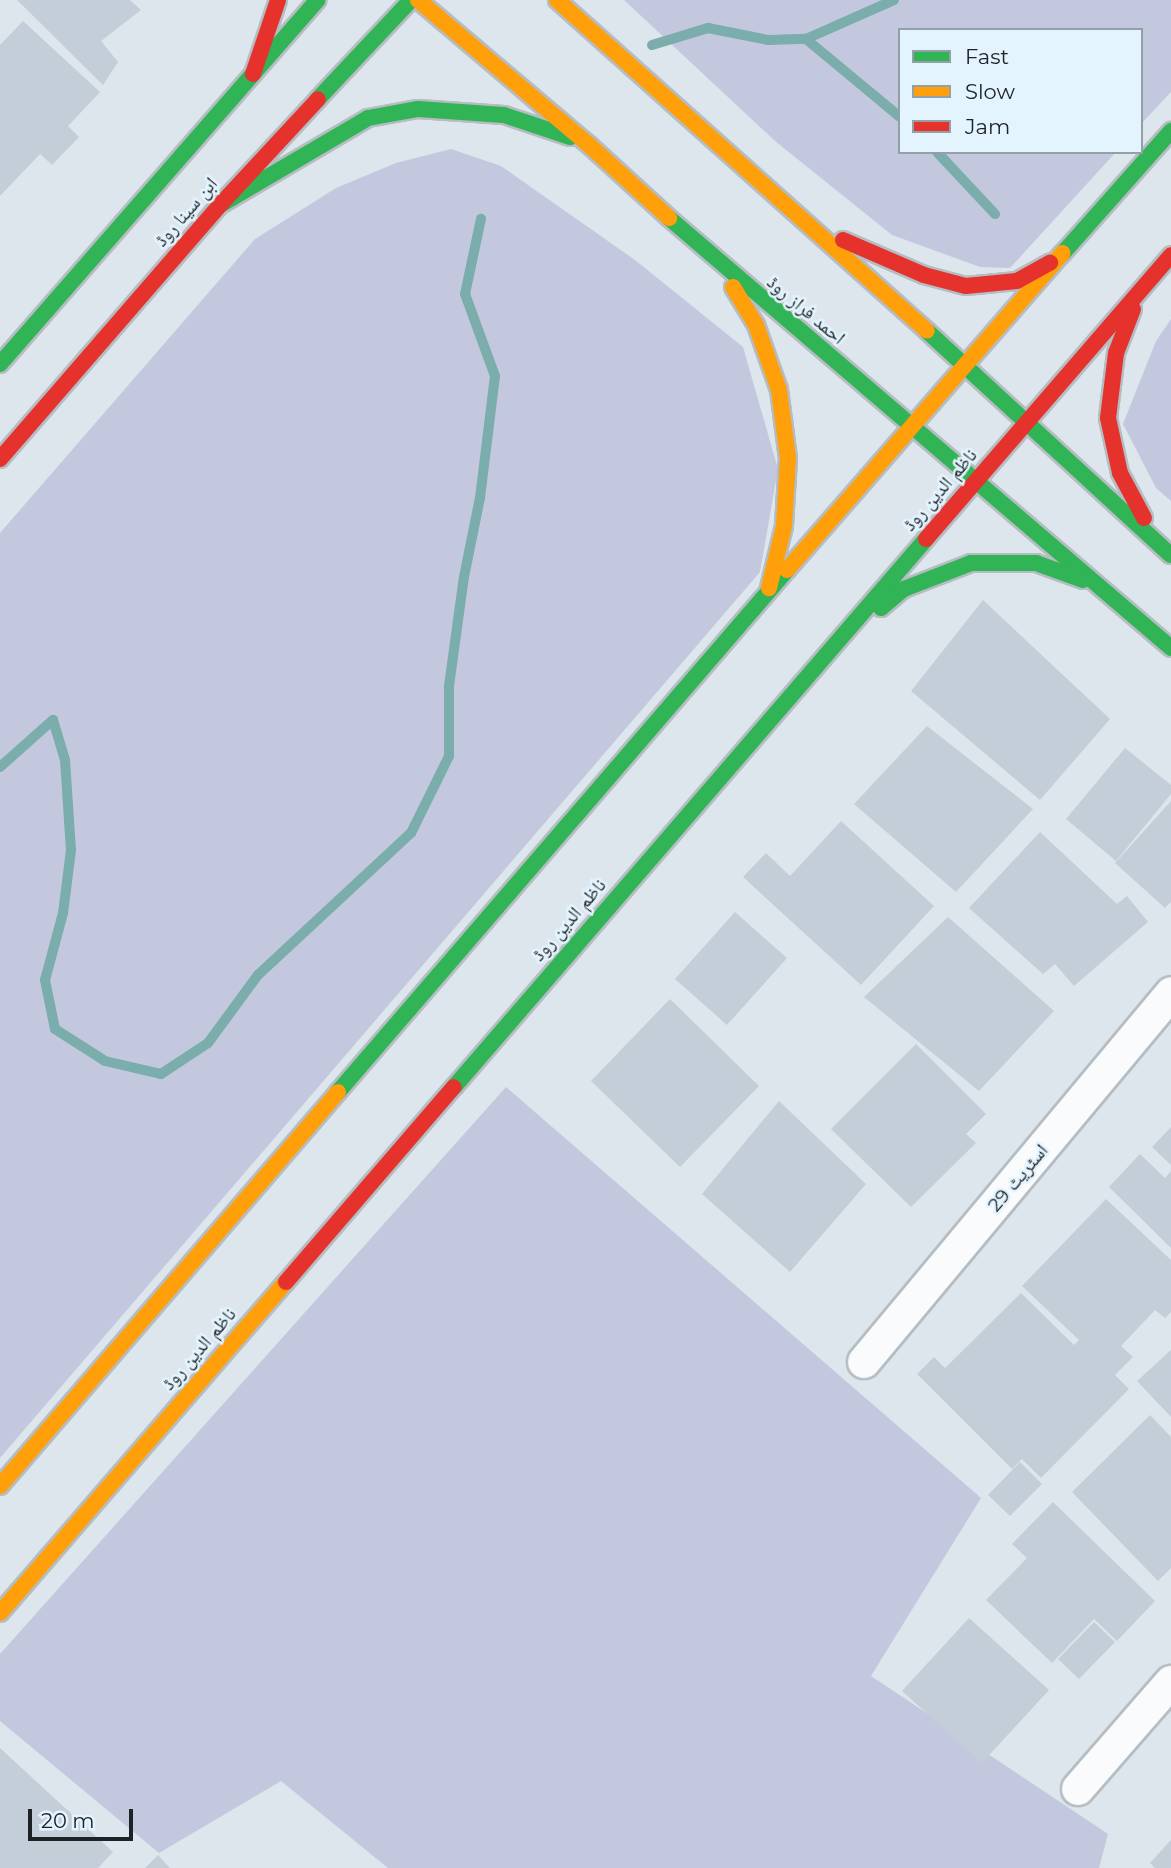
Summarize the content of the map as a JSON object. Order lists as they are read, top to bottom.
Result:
{
  "streets": {
    "main road": ["ابن سینا روڈ", "احمد فراز روڈ", "ناظم الدین روڈ"],
    "street": ["اسٹریٹ 29"]
  },
  "crossings": [
    ["احمد فراز روڈ", "ناظم الدین روڈ"]
  ],
  "legend": ["Fast", "Slow", "Jam"],
  "scale_bar": "20 m"
}
